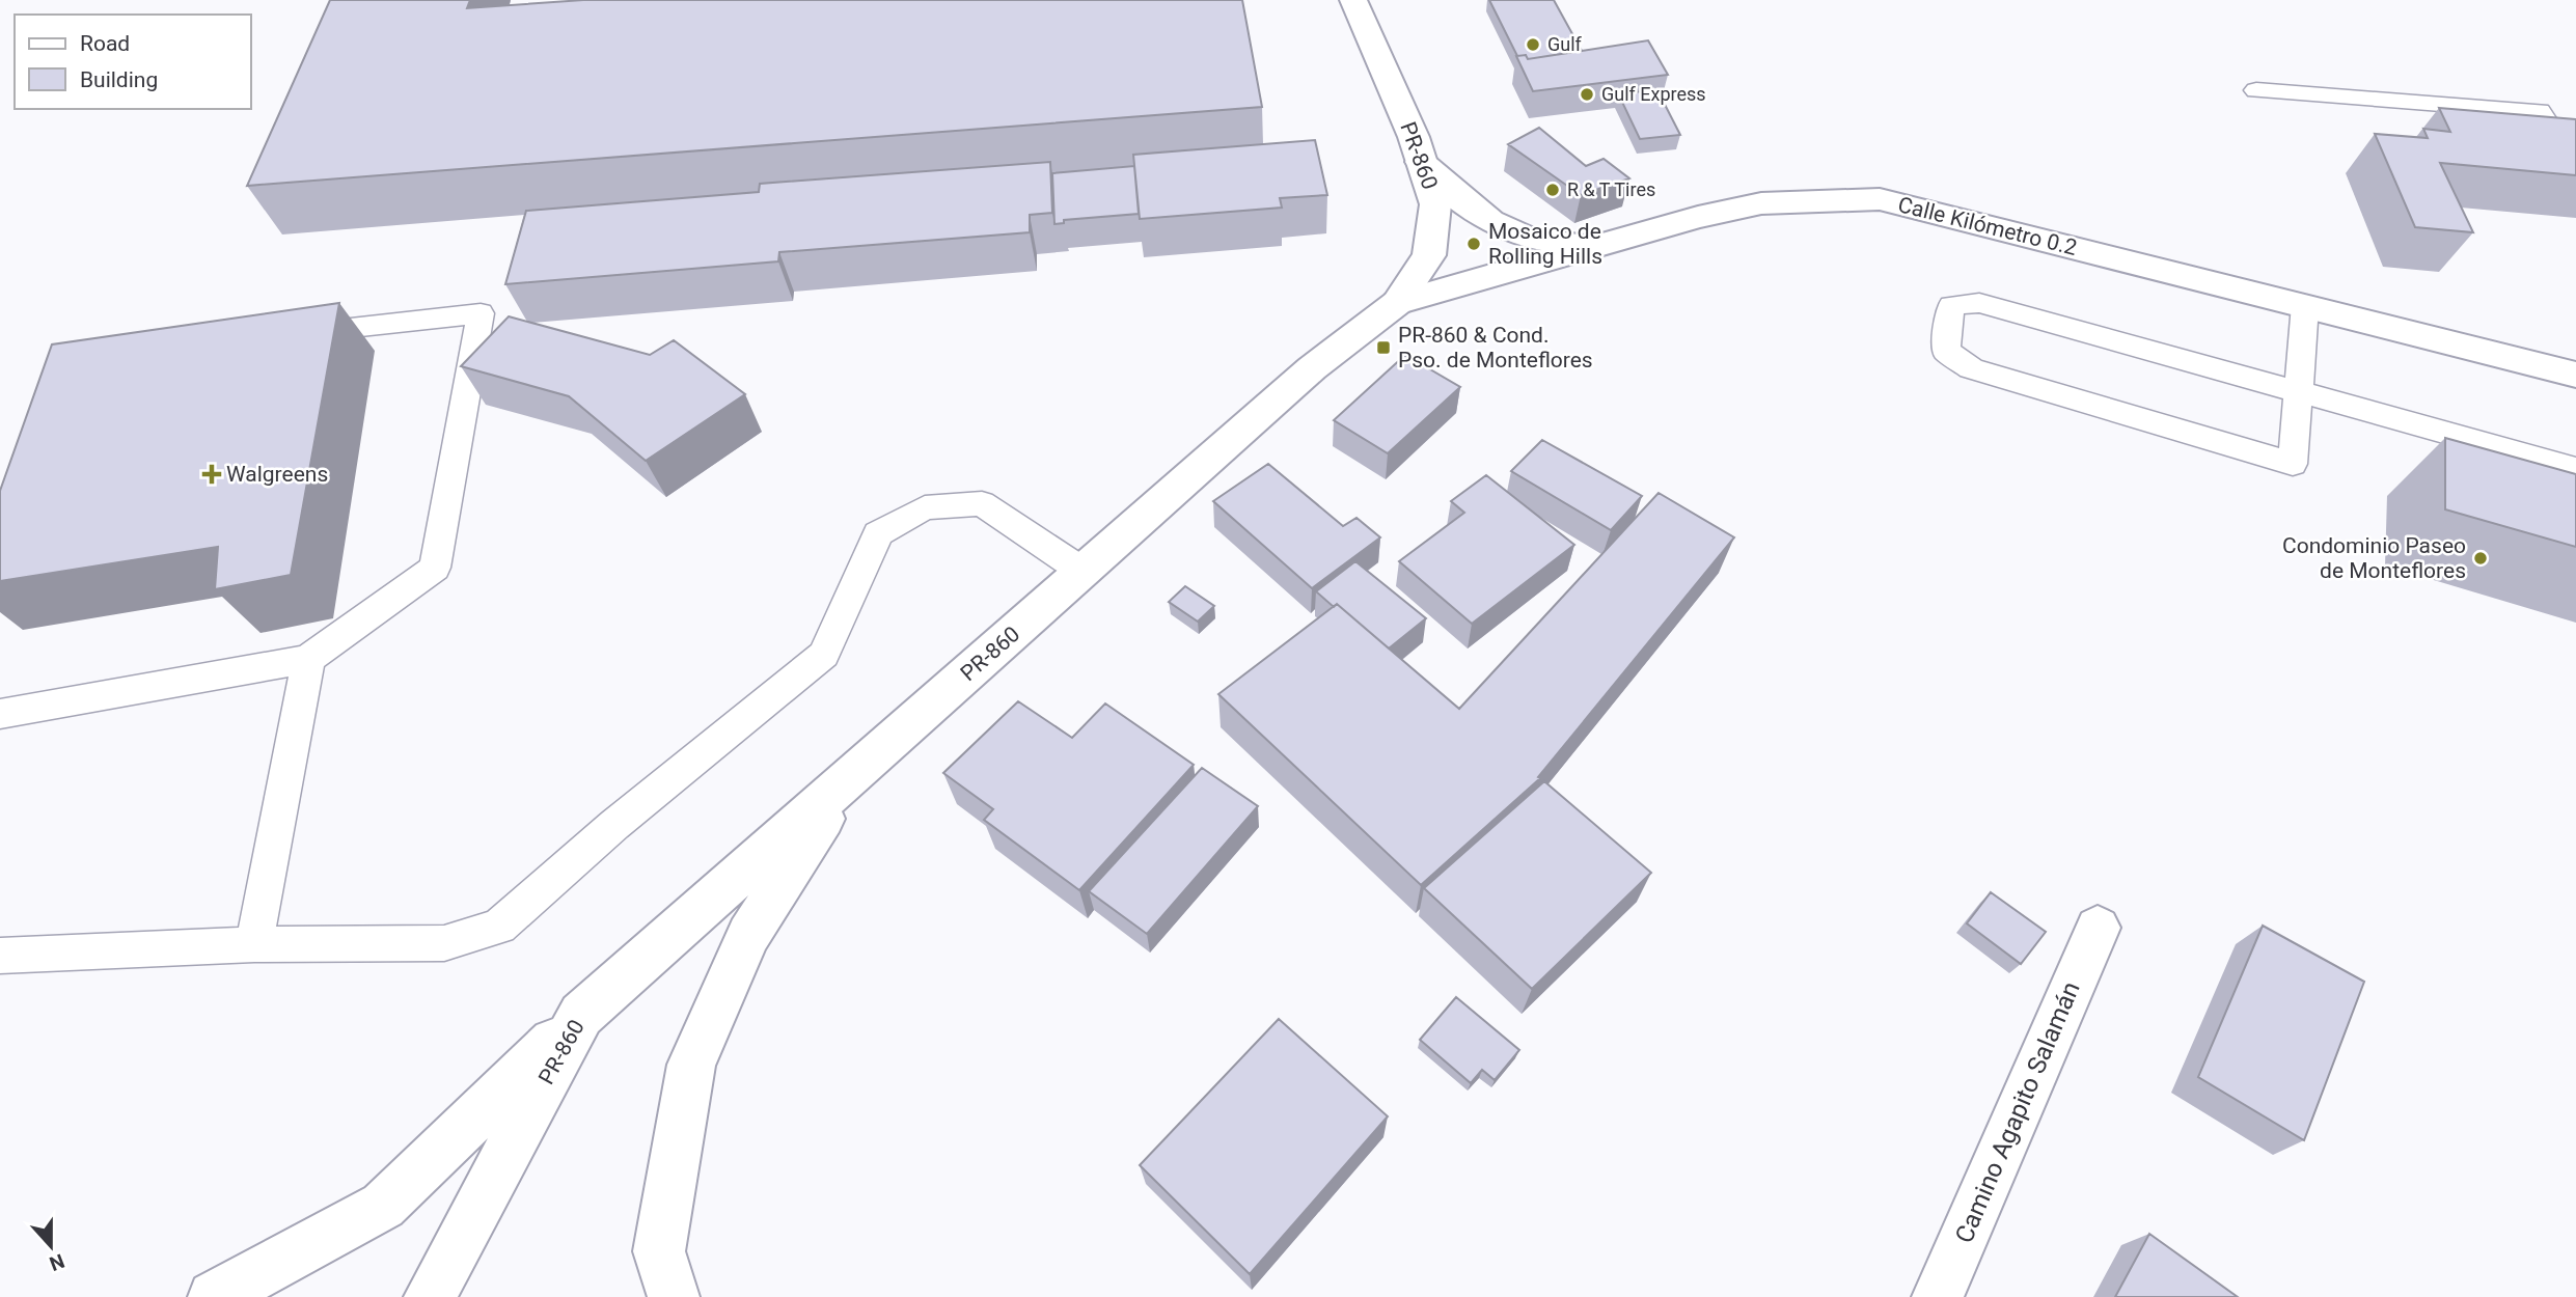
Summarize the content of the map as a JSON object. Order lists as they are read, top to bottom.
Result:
{
  "streets": {
    "street": ["PR-860", "Calle Kilómetro 0.2", "Camino Agapito Salamán"]
  },
  "crossings": [
    ["PR-860", "Calle Kilómetro 0.2"]
  ],
  "places": {
    "other": [
      "Gulf",
      "Gulf Express",
      "R & T Tires",
      "Mosaico de Rolling Hills",
      "Condominio Paseo de Monteflores"
    ],
    "transit": ["PR-860 & Cond. Pso. de Monteflores"],
    "health": ["Walgreens"]
  },
  "legend": ["Road", "Building"],
  "north": "bottom"
}
